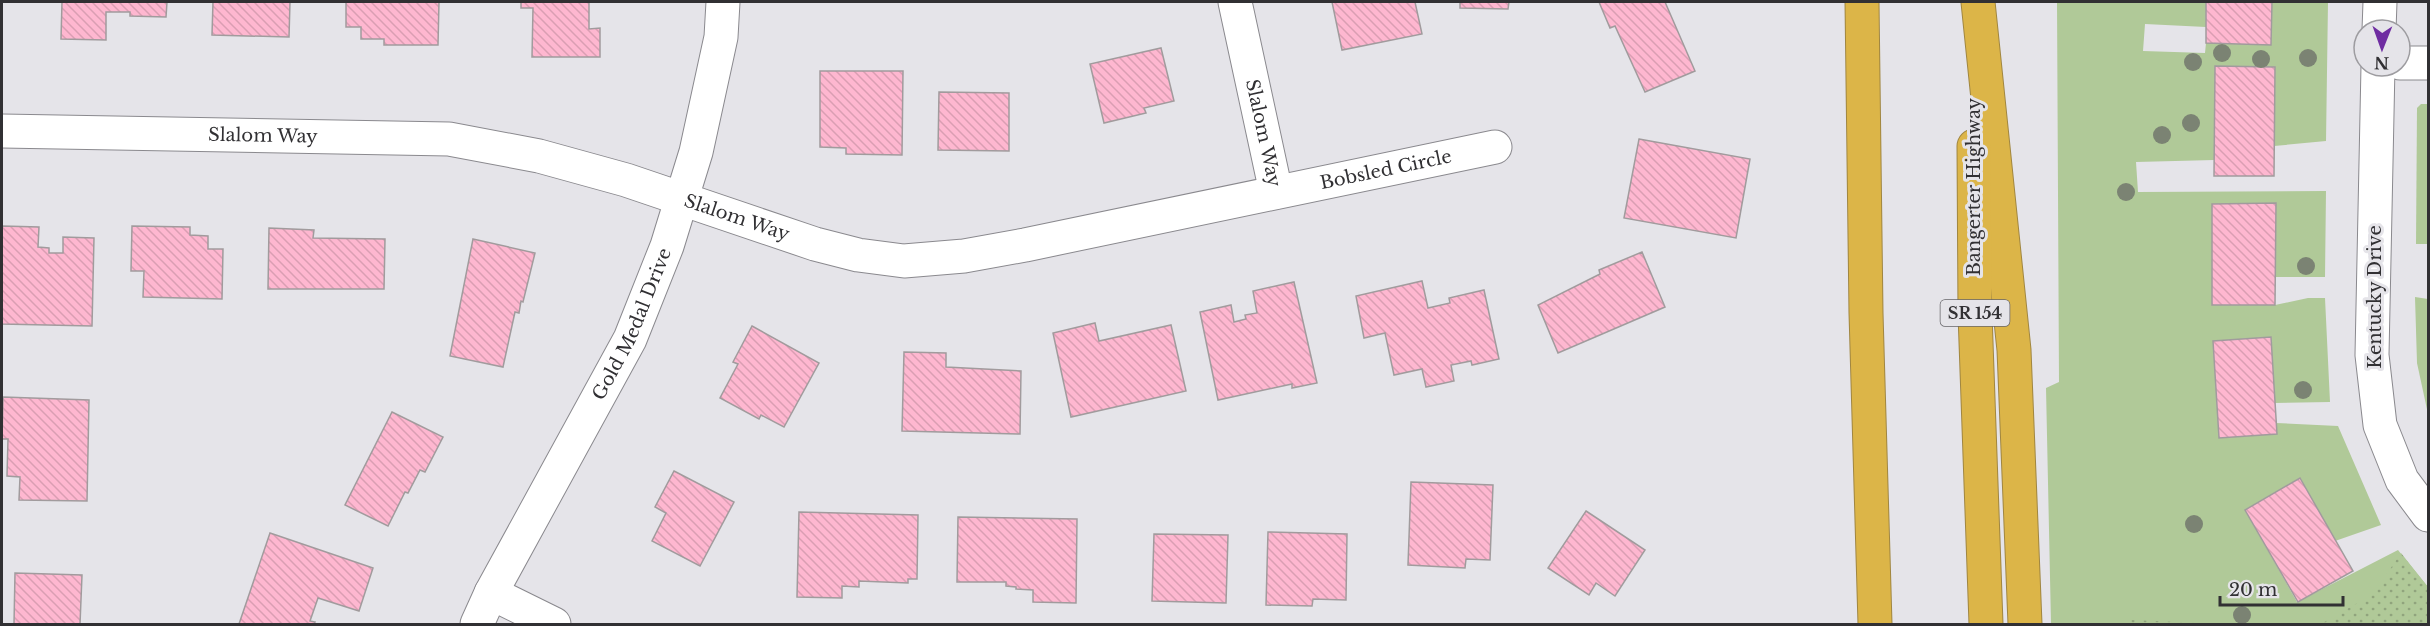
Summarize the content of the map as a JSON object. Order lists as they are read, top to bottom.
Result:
{
  "streets": {
    "highway": ["Bangerter Highway", "SR 154"],
    "street": [
      "Slalom Way",
      "Bobsled Circle",
      "Kentucky Drive",
      "Gold Medal Drive"
    ]
  },
  "crossings": [
    ["Slalom Way", "Bobsled Circle"],
    ["Slalom Way", "Gold Medal Drive"]
  ],
  "scale_bar": "20 m",
  "north": "bottom"
}
